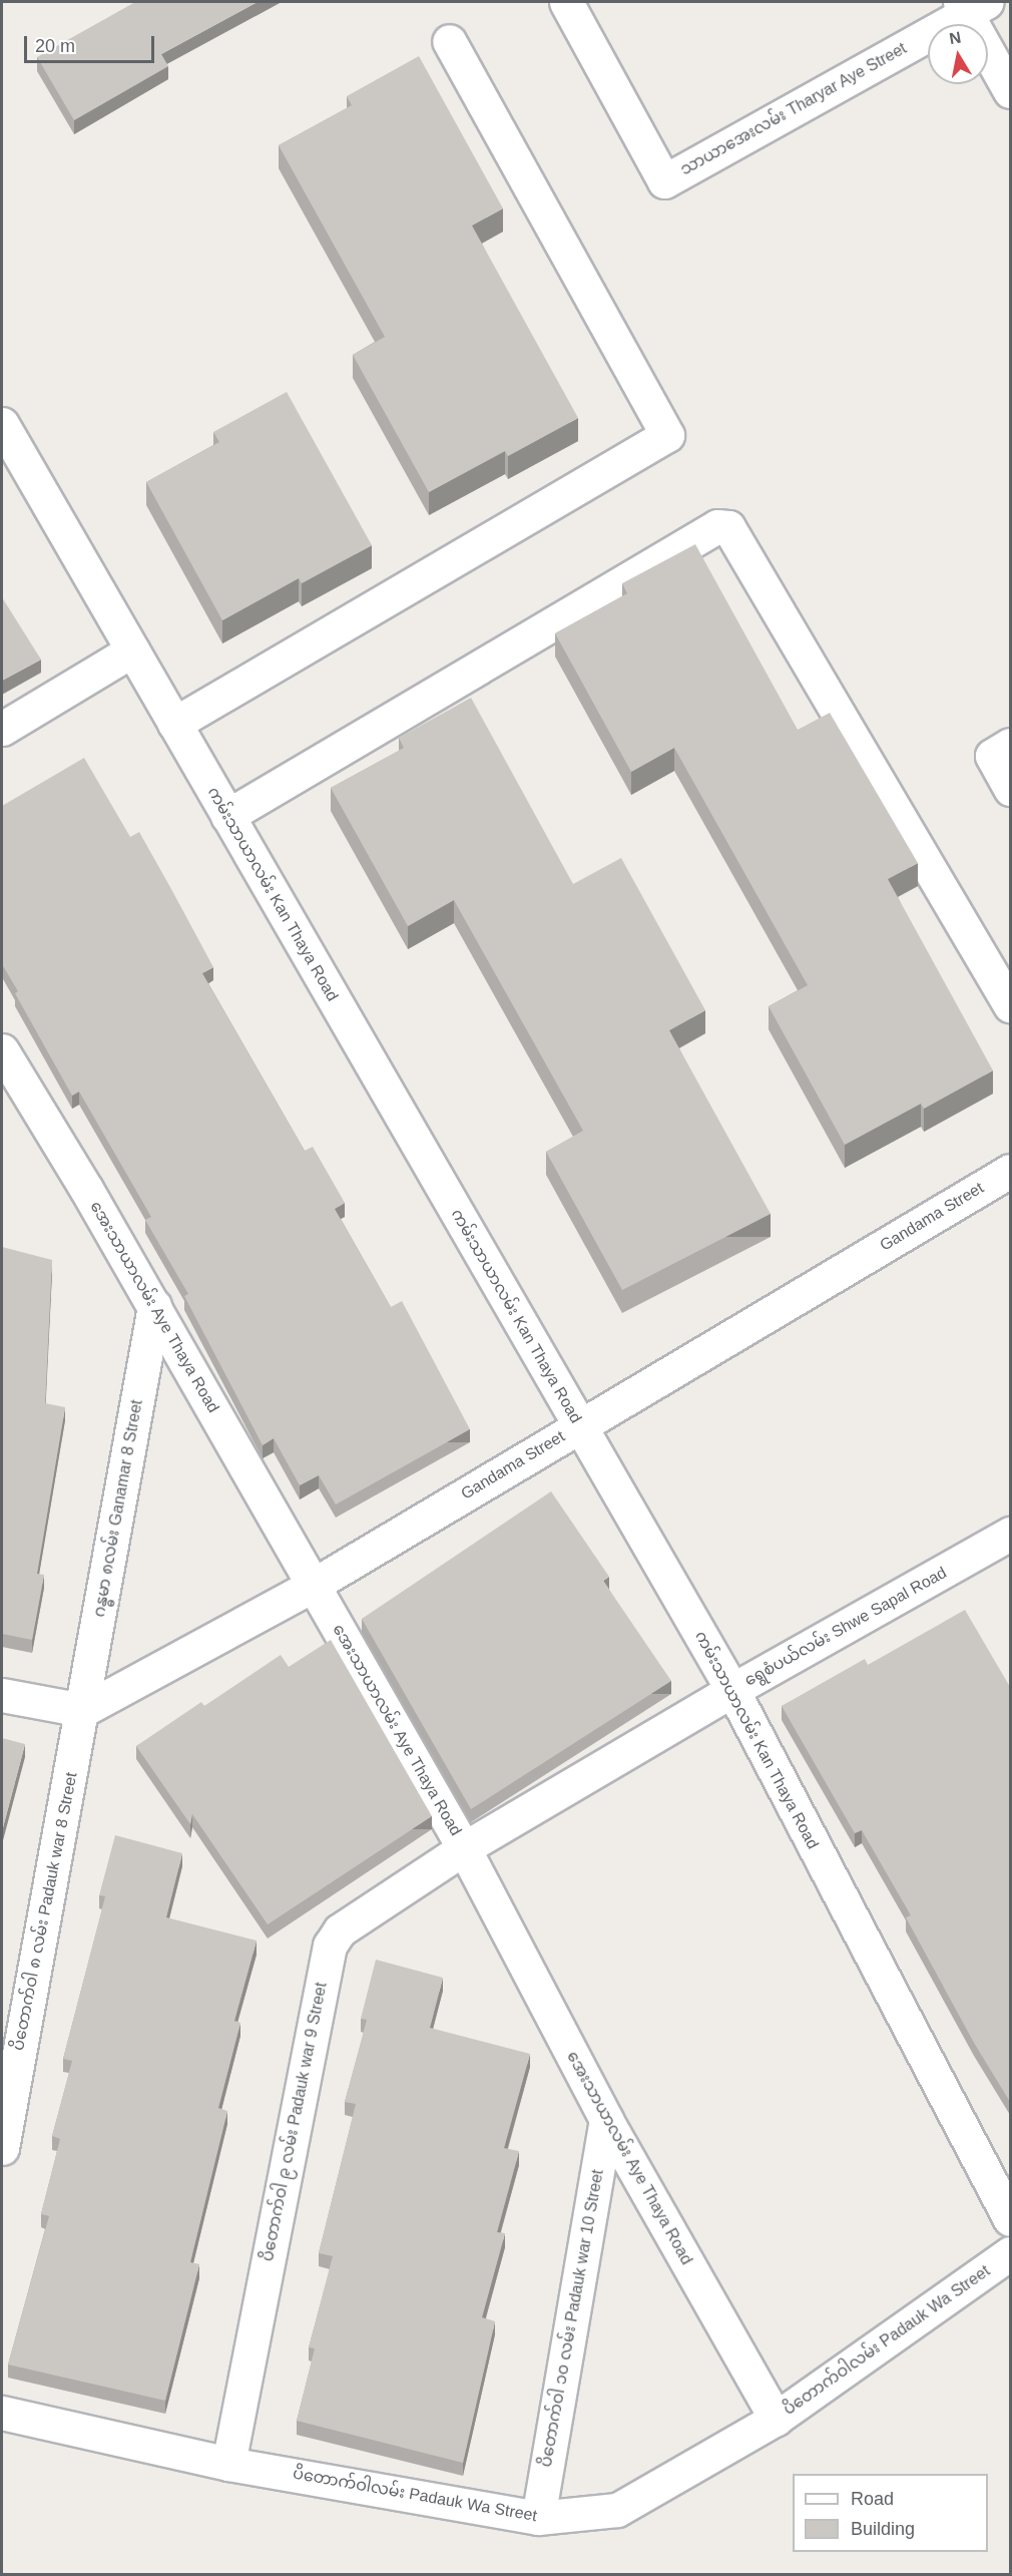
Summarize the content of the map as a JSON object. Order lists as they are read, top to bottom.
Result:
{
  "streets": {
    "street": [
      "သာယာအေးလမ်း Tharyar Aye Street",
      "ကမ်းသာယာလမ်း Kan Thaya Road",
      "Gandama Street",
      "အေးသာယာလမ်း Aye Thaya Road",
      "ဂန္ဓမာ ၈လမ်း Ganamar 8 Street",
      "ရွေစံပယ်လမ်း Shwe Sapal Road",
      "ပိတောက်ဝါ ၈ လမ်း Padauk war 8 Street",
      "ပိတောက်ဝါ ၉ လမ်း Padauk war 9 Street",
      "ပိတောက်ဝါ ၁၀ လမ်း Padauk war 10 Street",
      "ပိတောက်ဝါလမ်း Padauk Wa Street"
    ]
  },
  "crossings": [
    ["ကမ်းသာယာလမ်း Kan Thaya Road", "Gandama Street"],
    ["ကမ်းသာယာလမ်း Kan Thaya Road", "ရွေစံပယ်လမ်း Shwe Sapal Road"],
    ["Gandama Street", "အေးသာယာလမ်း Aye Thaya Road"],
    ["Gandama Street", "ဂန္ဓမာ ၈လမ်း Ganamar 8 Street"],
    ["Gandama Street", "ပိတောက်ဝါ ၈ လမ်း Padauk war 8 Street"],
    ["အေးသာယာလမ်း Aye Thaya Road", "ဂန္ဓမာ ၈လမ်း Ganamar 8 Street"],
    ["အေးသာယာလမ်း Aye Thaya Road", "ရွေစံပယ်လမ်း Shwe Sapal Road"],
    ["အေးသာယာလမ်း Aye Thaya Road", "ပိတောက်ဝါ ၉ လမ်း Padauk war 9 Street"],
    ["အေးသာယာလမ်း Aye Thaya Road", "ပိတောက်ဝါ ၁၀ လမ်း Padauk war 10 Street"],
    ["အေးသာယာလမ်း Aye Thaya Road", "ပိတောက်ဝါလမ်း Padauk Wa Street"],
    ["ဂန္ဓမာ ၈လမ်း Ganamar 8 Street", "ပိတောက်ဝါ ၈ လမ်း Padauk war 8 Street"],
    ["ရွေစံပယ်လမ်း Shwe Sapal Road", "ပိတောက်ဝါ ၉ လမ်း Padauk war 9 Street"],
    ["ပိတောက်ဝါ ၉ လမ်း Padauk war 9 Street", "ပိတောက်ဝါလမ်း Padauk Wa Street"],
    ["ပိတောက်ဝါ ၁၀ လမ်း Padauk war 10 Street", "ပိတောက်ဝါလမ်း Padauk Wa Street"]
  ],
  "legend": ["Road", "Building"],
  "scale_bar": "20 m",
  "north": "top"
}
